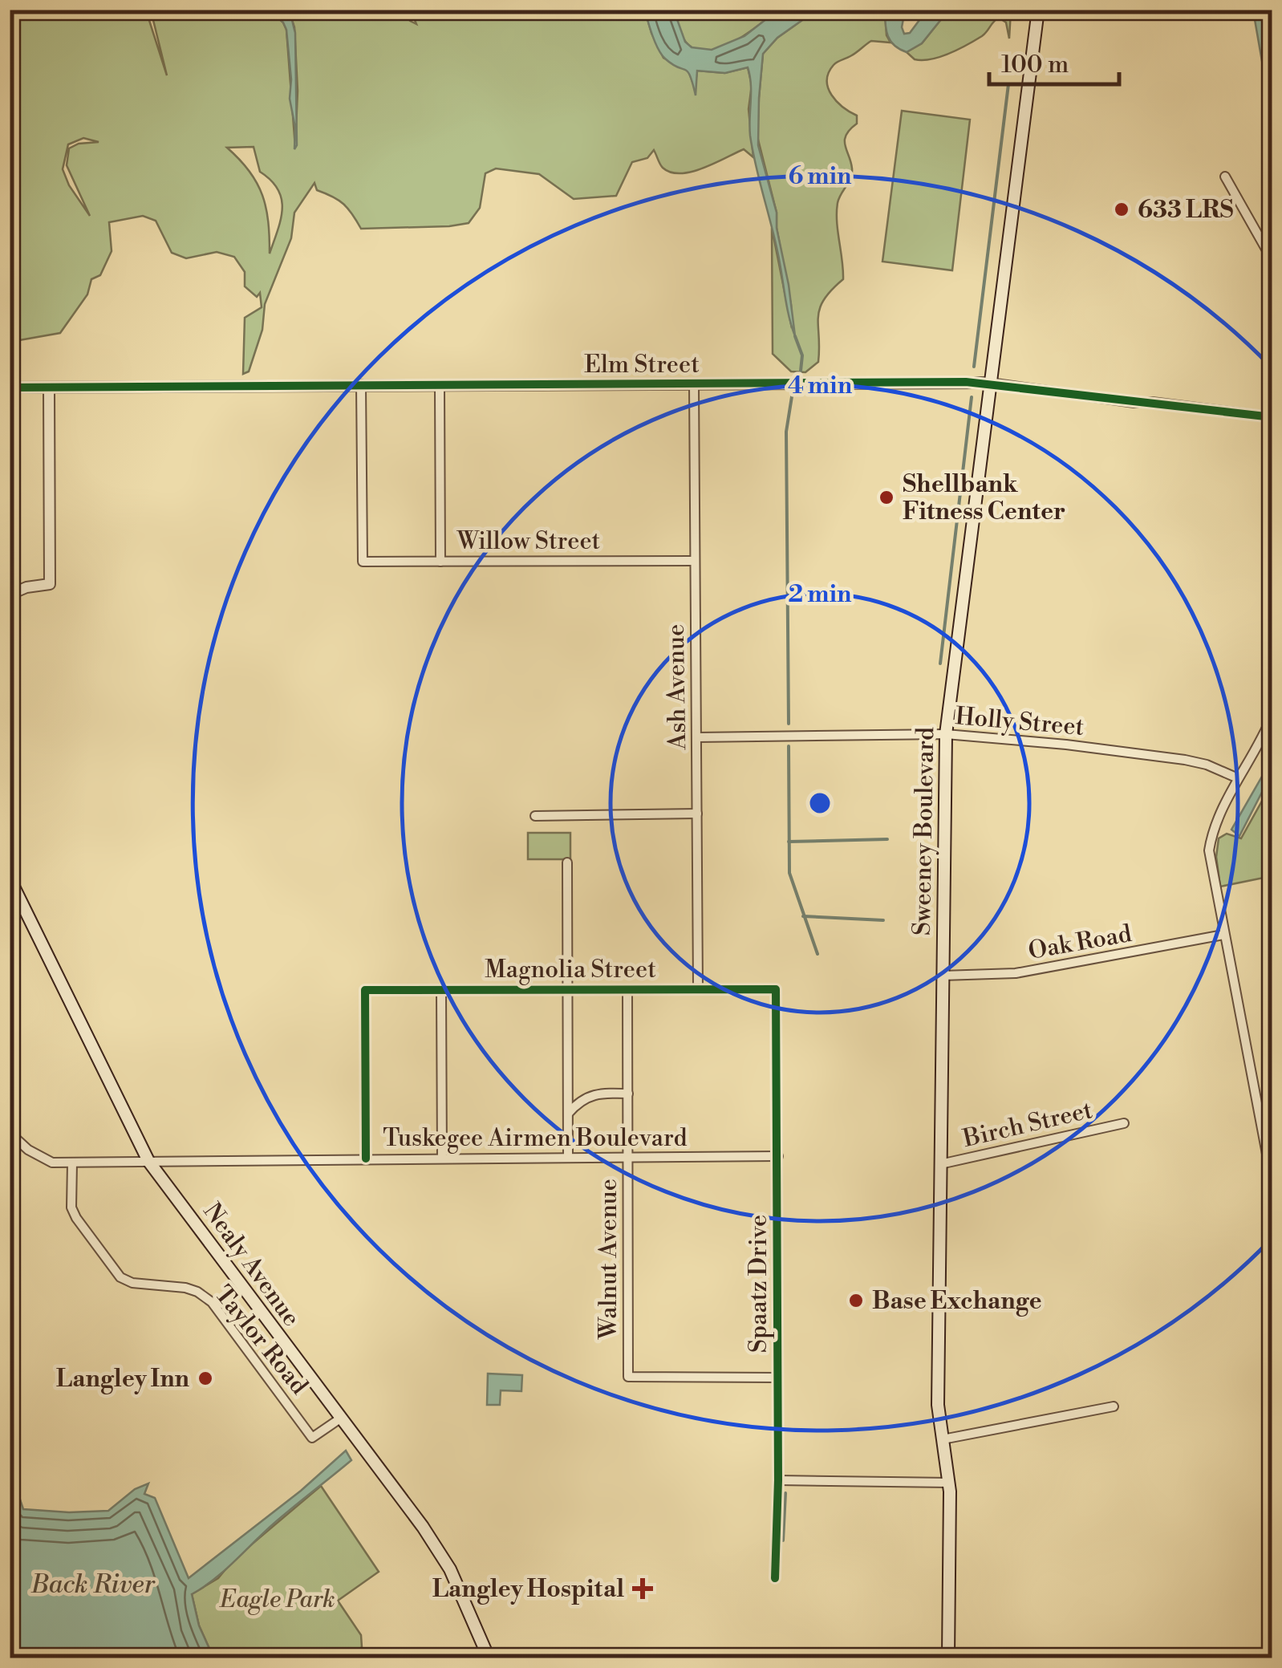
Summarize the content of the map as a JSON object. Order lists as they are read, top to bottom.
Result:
{
  "streets": {
    "main road": ["Sweeney Boulevard", "Nealy Avenue"],
    "street": [
      "Elm Street",
      "Willow Street",
      "Ash Avenue",
      "Holly Street",
      "Oak Road",
      "Magnolia Street",
      "Birch Street",
      "Tuskegee Airmen Boulevard",
      "Walnut Avenue",
      "Spaatz Drive",
      "Taylor Road"
    ]
  },
  "crossings": [
    ["Elm Street", "Willow Street"],
    ["Elm Street", "Ash Avenue"],
    ["Elm Street", "Sweeney Boulevard"],
    ["Willow Street", "Ash Avenue"],
    ["Ash Avenue", "Holly Street"],
    ["Ash Avenue", "Magnolia Street"],
    ["Holly Street", "Sweeney Boulevard"],
    ["Sweeney Boulevard", "Oak Road"],
    ["Sweeney Boulevard", "Birch Street"],
    ["Magnolia Street", "Tuskegee Airmen Boulevard"],
    ["Magnolia Street", "Walnut Avenue"],
    ["Magnolia Street", "Spaatz Drive"],
    ["Tuskegee Airmen Boulevard", "Walnut Avenue"],
    ["Tuskegee Airmen Boulevard", "Nealy Avenue"],
    ["Tuskegee Airmen Boulevard", "Spaatz Drive"],
    ["Tuskegee Airmen Boulevard", "Taylor Road"],
    ["Walnut Avenue", "Spaatz Drive"],
    ["Nealy Avenue", "Taylor Road"]
  ],
  "water": ["Back River"],
  "parks": ["Eagle Park"],
  "places": {
    "other": [
      "633 LRS",
      "Shellbank Fitness Center",
      "Base Exchange",
      "Langley Inn"
    ],
    "health": ["Langley Hospital"]
  },
  "scale_bar": "100 m",
  "rings": ["6 min", "4 min", "2 min"]
}
